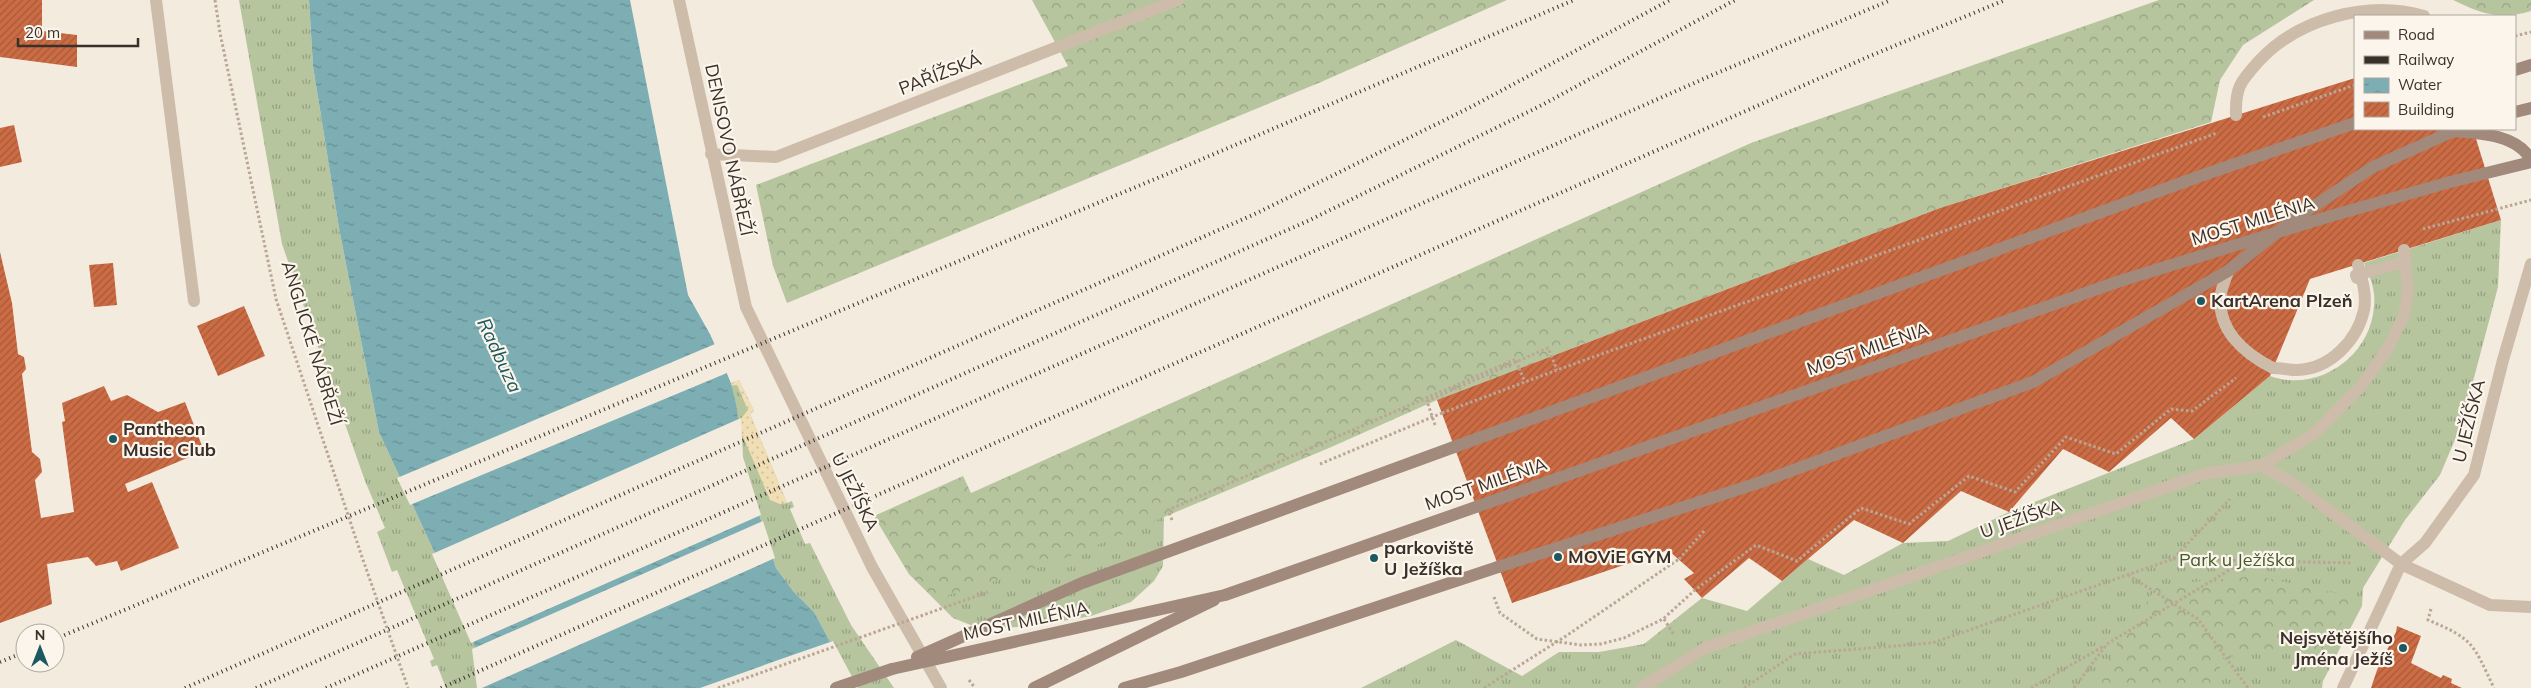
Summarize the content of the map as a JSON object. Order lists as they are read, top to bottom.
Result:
{
  "streets": {
    "main road": ["MOST MILÉNIA"],
    "street": ["PAŘÍŽSKÁ", "DENISOVO NÁBŘEŽÍ", "U JEŽÍŠKA"],
    "path": ["ANGLICKÉ NÁBŘEŽÍ"]
  },
  "crossings": [
    ["PAŘÍŽSKÁ", "DENISOVO NÁBŘEŽÍ"],
    ["DENISOVO NÁBŘEŽÍ", "U JEŽÍŠKA"]
  ],
  "water": ["Radbuza"],
  "parks": ["Park u Ježíška"],
  "places": [
    "KartArena Plzeň",
    "Pantheon Music Club",
    "MOViE GYM",
    "parkoviště U Ježíška",
    "Nejsvětějšího Jména Ježíš"
  ],
  "legend": [
    "Road",
    "Railway",
    "Water",
    "Building"
  ],
  "scale_bar": "20 m",
  "north": "top"
}
